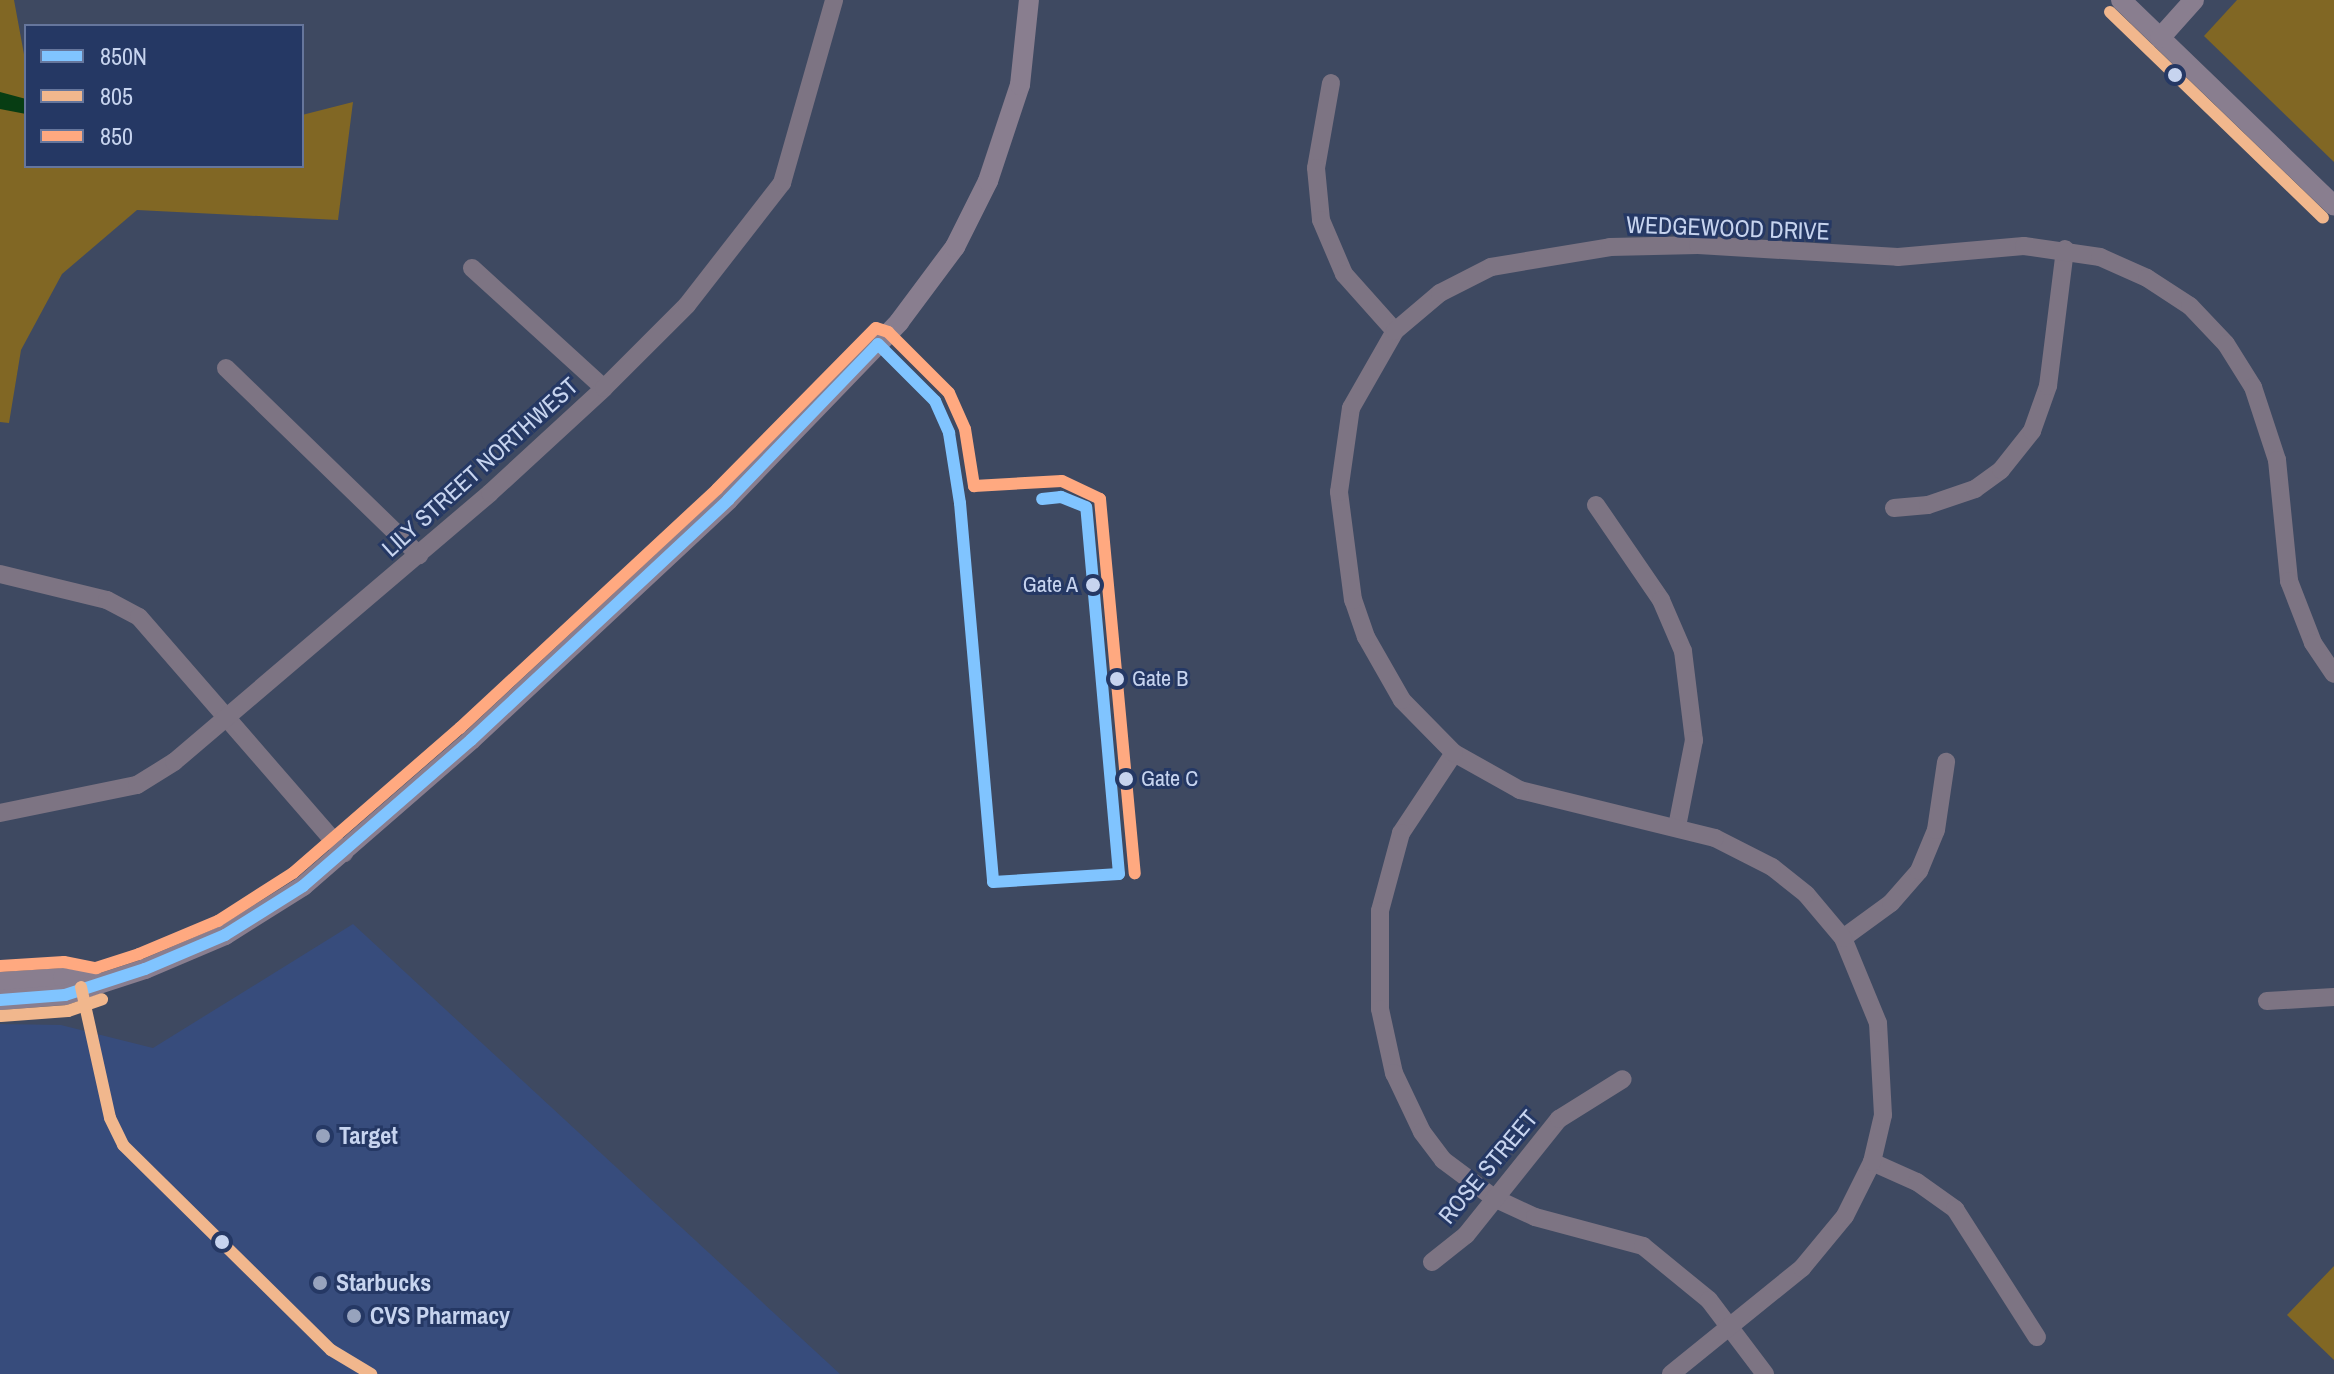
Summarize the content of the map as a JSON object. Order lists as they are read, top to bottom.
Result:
{
  "streets": {
    "street": ["WEDGEWOOD DRIVE", "LILY STREET NORTHWEST", "ROSE STREET"]
  },
  "places": [
    "Gate A",
    "Gate B",
    "Gate C",
    "Target",
    "Starbucks",
    "CVS Pharmacy"
  ],
  "lines": ["transit line 805", "transit line 850", "transit line 850N"],
  "legend": ["850N", "805", "850"]
}
